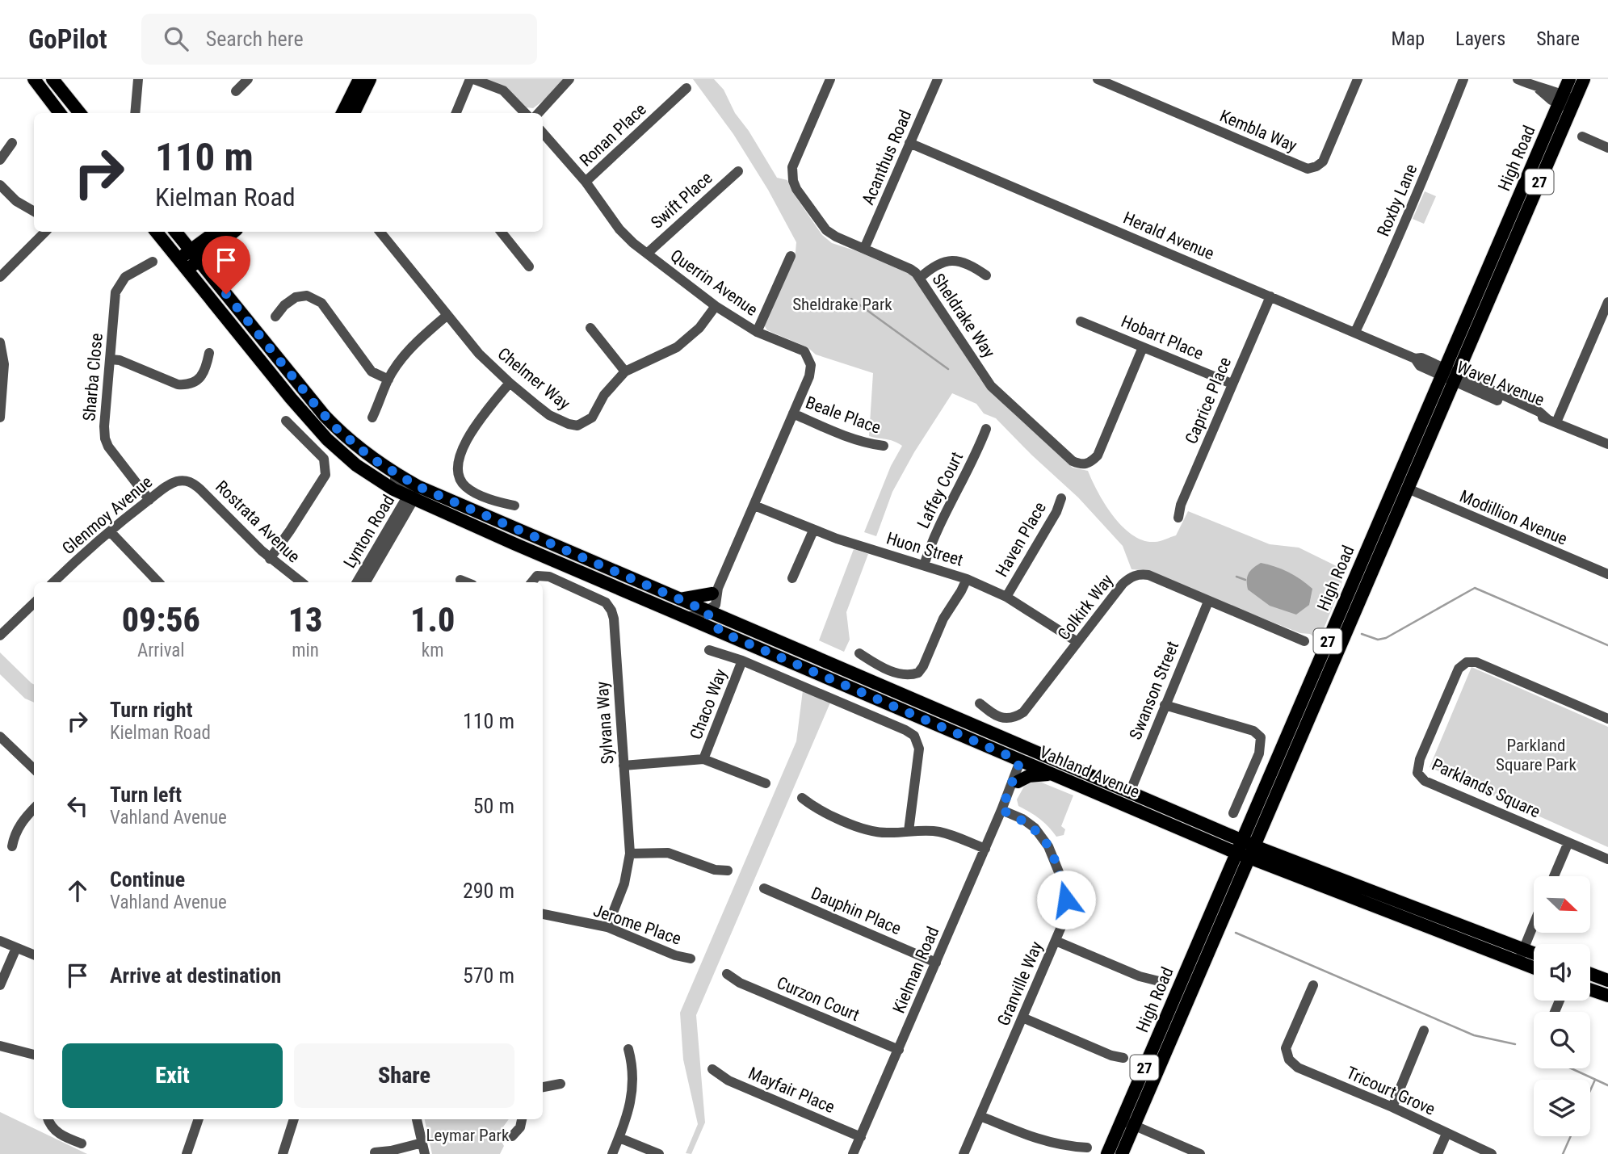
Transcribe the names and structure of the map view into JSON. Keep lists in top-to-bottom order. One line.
{"streets":{"main road":["High Road","27","Vahland Avenue"],"street":["Kembla Way","Ronan Place","Acanthus Road","Swift Place","Roxby Lane","Herald Avenue","Querrin Avenue","Sheldrake Way","Hobart Place","Sharba Close","Chelmer Way","Wavel Avenue","Caprice Place","Beale Place","Laffey Court","Glenmoy Avenue","Modillion Avenue","Rostrata Avenue","Lynton Road","Haven Place","Huon Street","Colkirk Way","Swanson Street","Chaco Way","Sylvana Way","Parklands Square","Dauphin Place","Jerome Place","Kielman Road","Granville Way","Curzon Court","Mayfair Place","Tricourt Grove"]},"crossings":[["Ronan Place","Querrin Avenue"],["Acanthus Road","Herald Avenue"],["Acanthus Road","Sheldrake Way"],["High Road","Herald Avenue"],["High Road","Wavel Avenue"],["High Road","Modillion Avenue"],["High Road","Vahland Avenue"],["Swift Place","Querrin Avenue"],["Roxby Lane","Herald Avenue"],["Herald Avenue","Wavel Avenue"],["Herald Avenue","Caprice Place"],["Querrin Avenue","Chelmer Way"],["Querrin Avenue","Beale Place"],["Querrin Avenue","Huon Street"],["Querrin Avenue","Vahland Avenue"],["Sheldrake Way","Hobart Place"],["Hobart Place","Caprice Place"],["Sharba Close","Glenmoy Avenue"],["Laffey Court","Huon Street"],["Glenmoy Avenue","Rostrata Avenue"],["Lynton Road","Vahland Avenue"],["Haven Place","Huon Street"],["Huon Street","Colkirk Way"],["Colkirk Way","Swanson Street"],["Swanson Street","Vahland Avenue"],["Sylvana Way","Jerome Place"],["Vahland Avenue","Kielman Road"],["Dauphin Place","Kielman Road"],["Kielman Road","Granville Way"],["Kielman Road","Curzon Court"],["Kielman Road","Mayfair Place"]],"parks":["Sheldrake Park","Parkland Square Park","Leymar Park"],"north":"bottom right","page":{"header":"GoPilot","search":"Search here","nav":["Map","Layers","Share"],"turn":["110 m","Kielman Road"],"eta":["09:56","Arrival","13","min","1.0","km"],"list":[{"name":"Turn right","note":"Kielman Road","value":"110 m"},{"name":"Turn left","note":"Vahland Avenue","value":"50 m"},{"name":"Continue","note":"Vahland Avenue","value":"290 m"},{"name":"Arrive at destination","value":"570 m"}],"buttons":["Exit","Share"]}}
